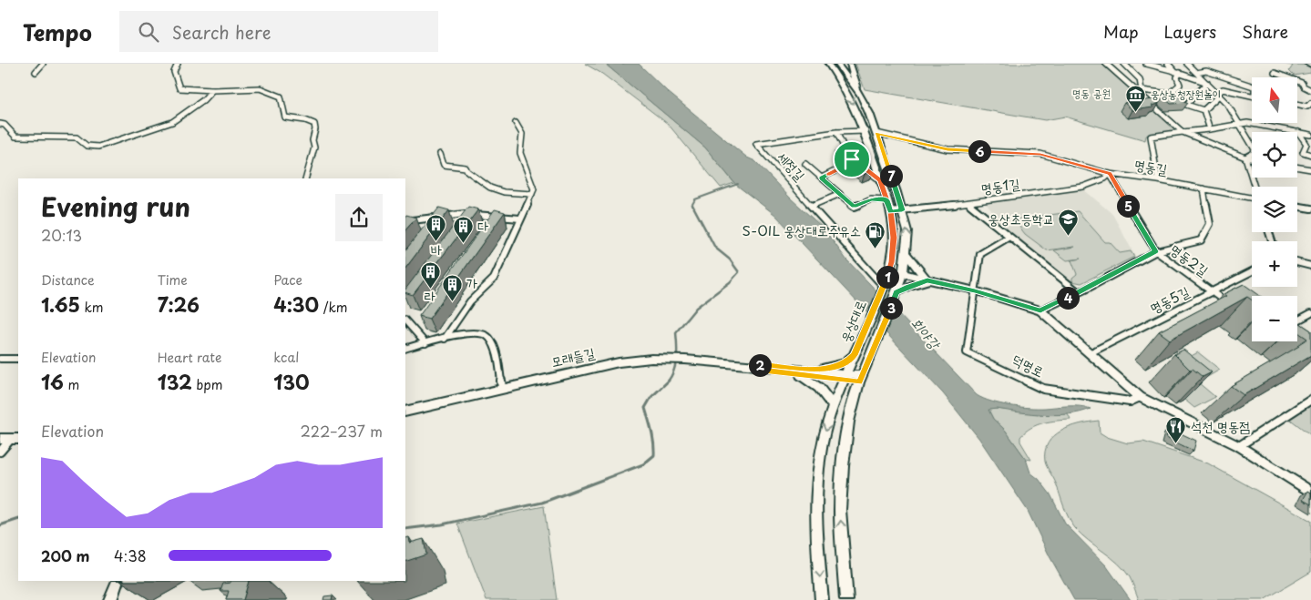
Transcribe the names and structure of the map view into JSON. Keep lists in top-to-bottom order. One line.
{"streets":{"main road":["웅상대로","모래들길"],"street":["세정길","명동길","명동1길","명동2길","명동5길","덕명로"]},"crossings":[["세정길","웅상대로"],["명동길","명동1길"],["명동길","명동2길"],["명동1길","명동2길"],["명동1길","웅상대로"],["명동2길","명동5길"],["웅상대로","모래들길"]],"water":["회야강"],"parks":["명동 공원"],"places":{"museum":["웅상농청장원놀이"],"school or university":["웅상초등학교"],"building":["바","다","라","가"],"fuel station":["S-OIL 웅상대로주유소"],"restaurant":["석천 명동점"]},"north":"top","page":{"header":"Tempo","search":"Search here","nav":["Map","Layers","Share"],"map_buttons":["+","−"],"pins":["6","7","5","1","4","3","2"],"heading":["Evening run","20:13"],"stats":[["Distance","1.65 km"],["Time","7:26"],["Pace","4:30 /km"],["Elevation","16 m"],["Heart rate","132 bpm"],["kcal","130"]],"chart":["Elevation","222–237 m"],"list":[{"name":"200 m","note":"4:38"}]}}
